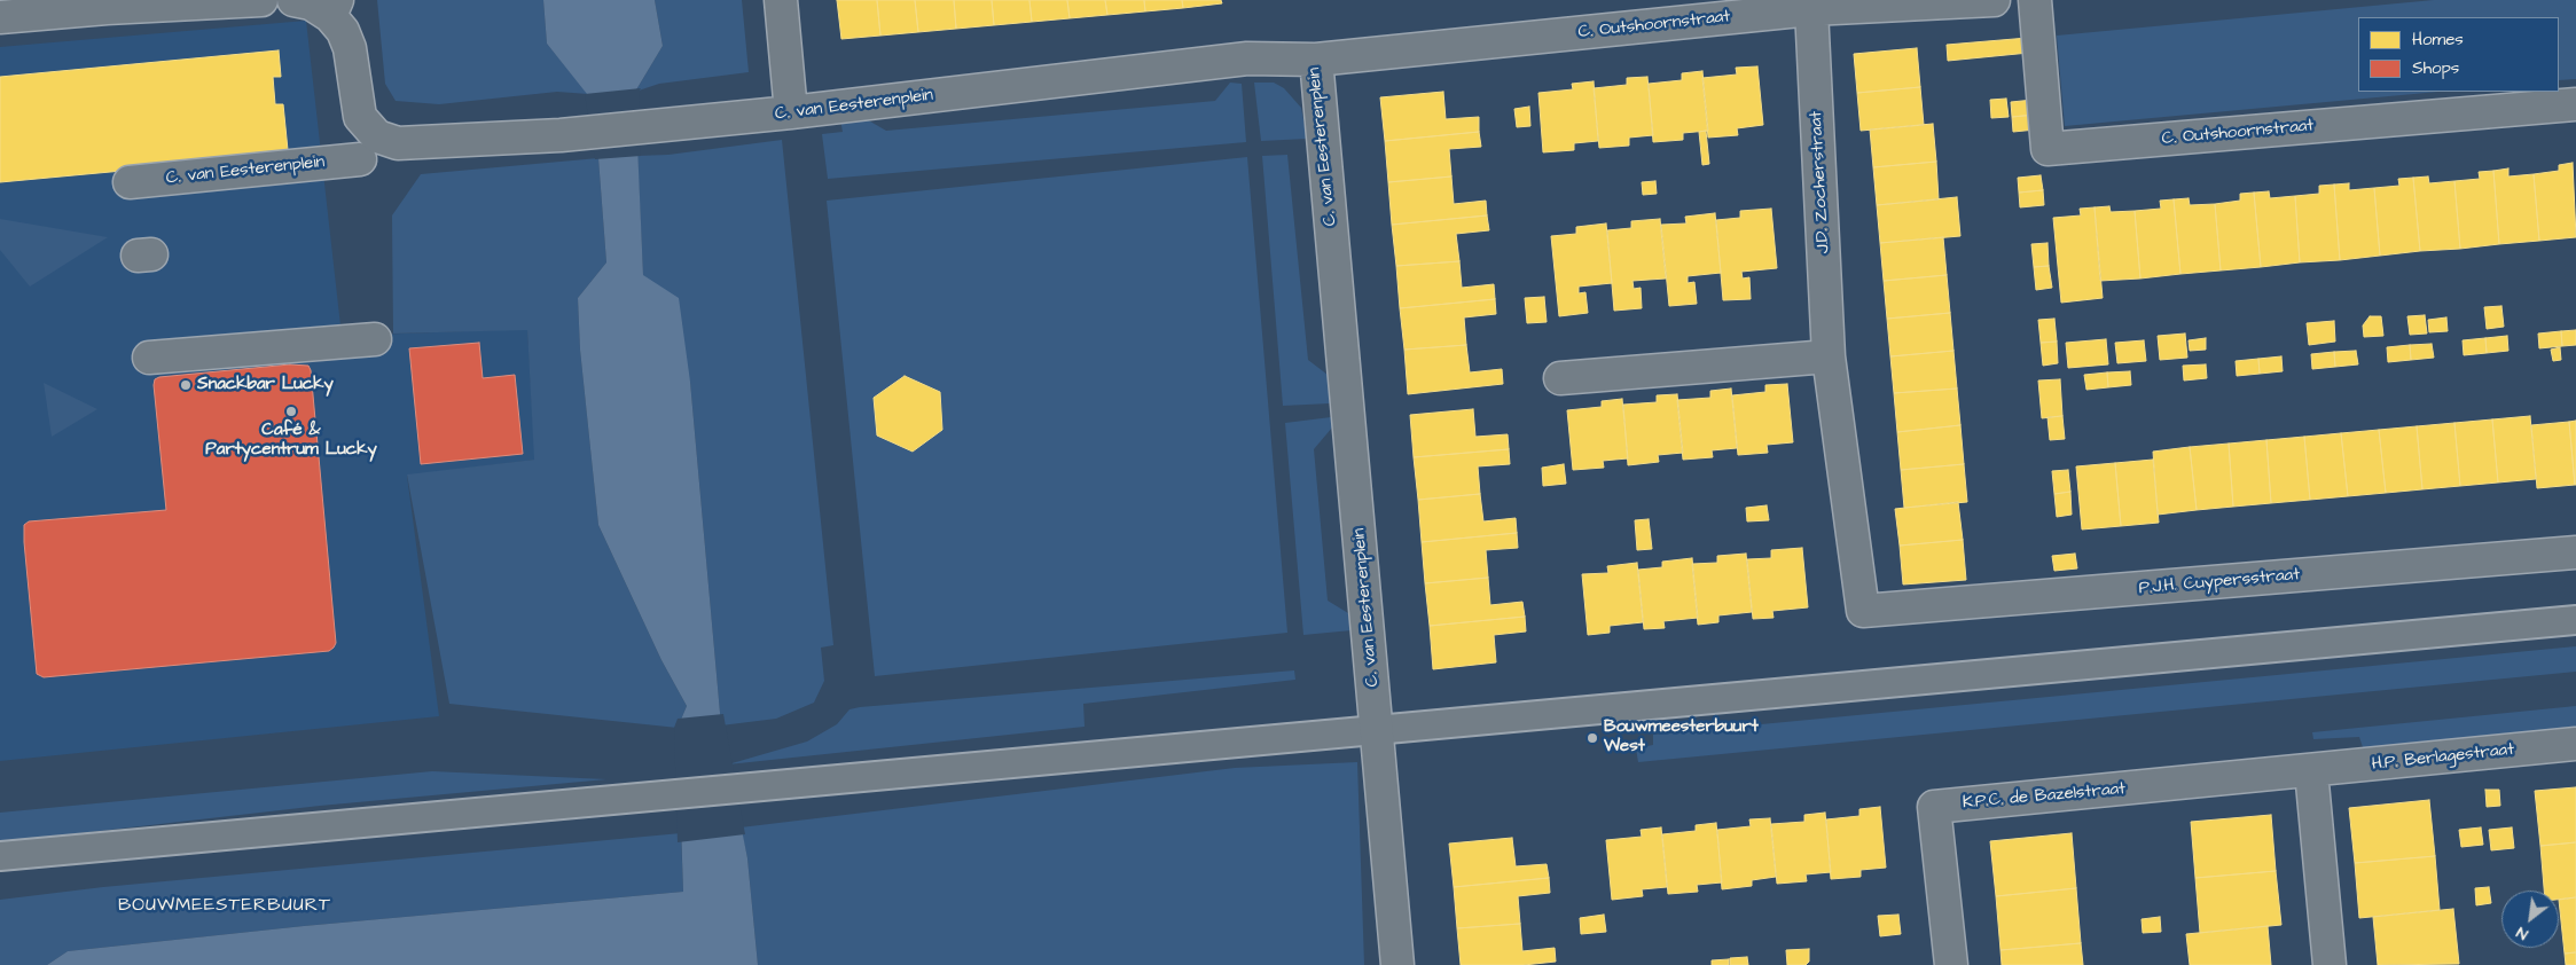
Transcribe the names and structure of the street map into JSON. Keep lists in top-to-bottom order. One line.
{"streets":{"street":["C. Outshoornstraat","C. van Eesterenplein","J.D. Zocherstraat","P.J.H. Cuypersstraat","H.P. Berlagestraat","K.P.C. de Bazelstraat"]},"crossings":[["C. Outshoornstraat","C. van Eesterenplein"],["C. Outshoornstraat","J.D. Zocherstraat"],["J.D. Zocherstraat","P.J.H. Cuypersstraat"],["H.P. Berlagestraat","K.P.C. de Bazelstraat"]],"districts":["BOUWMEESTERBUURT"],"places":["Snackbar Lucky","Café & Partycentrum Lucky","Bouwmeesterbuurt West"],"legend":["Homes","Shops"],"north":"bottom left"}
